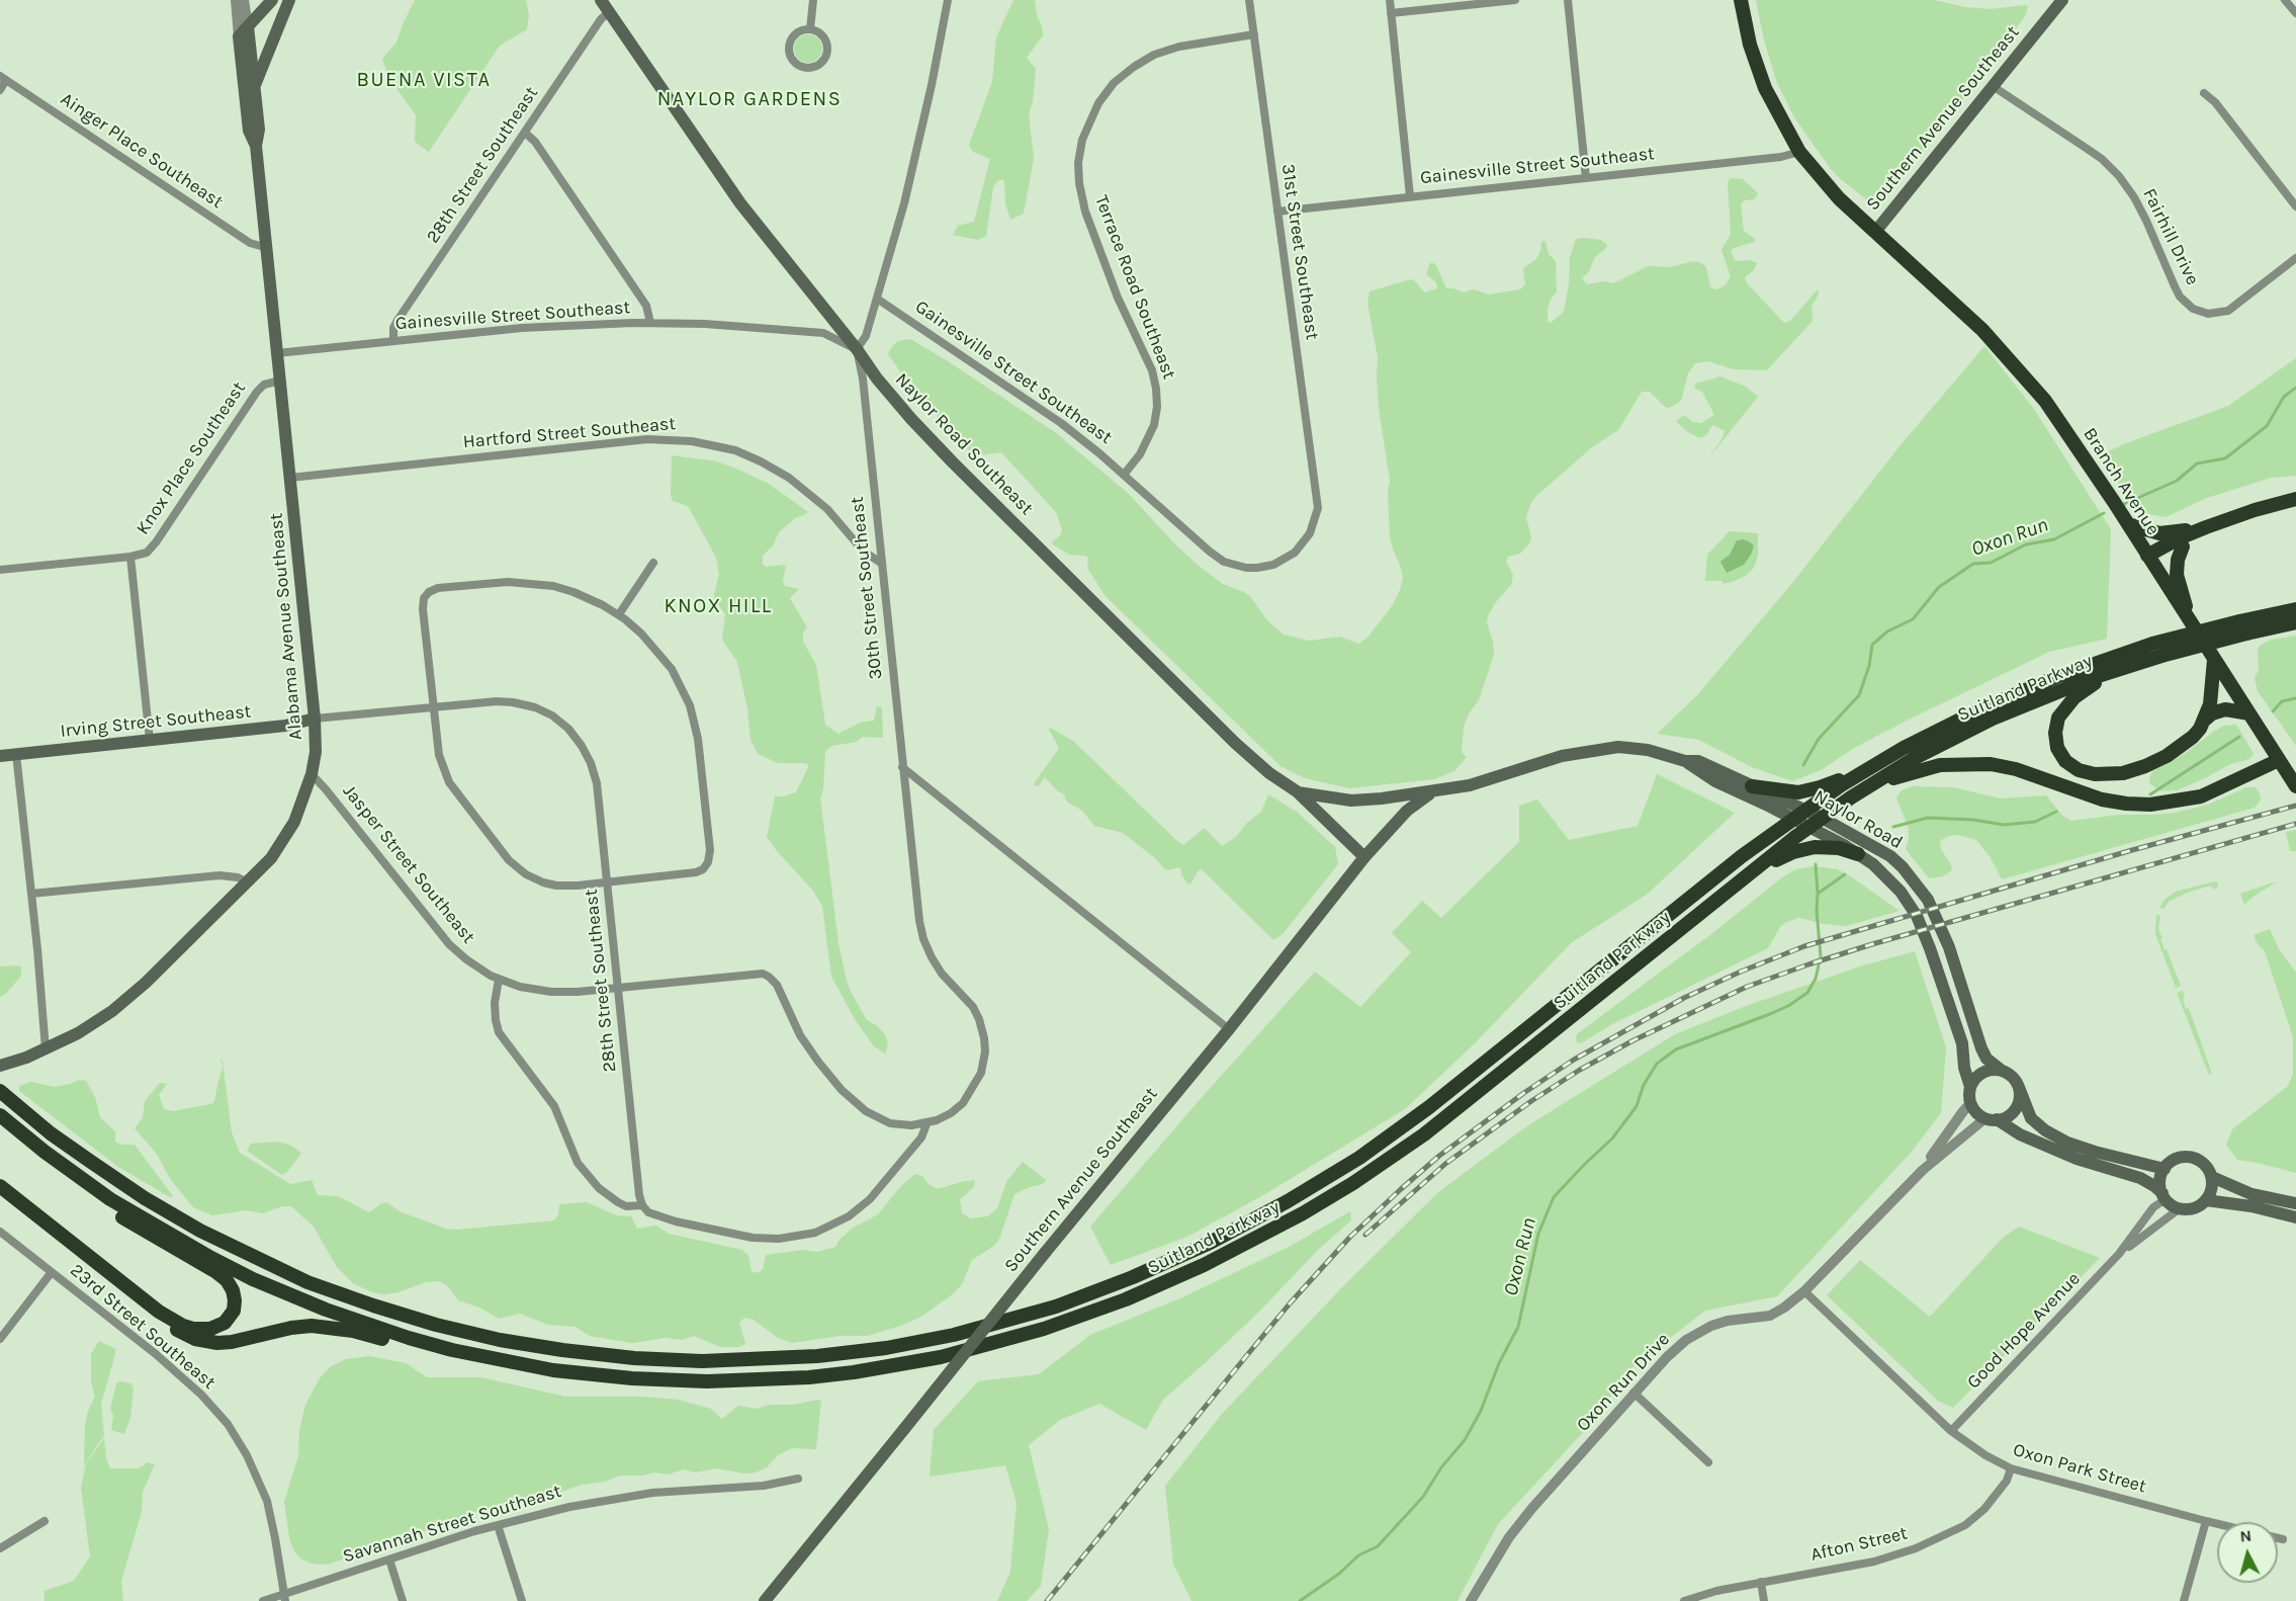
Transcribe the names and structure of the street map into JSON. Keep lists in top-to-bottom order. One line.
{"streets":{"highway":["Branch Avenue","Suitland Parkway"],"main road":["Southern Avenue Southeast","Naylor Road Southeast","Alabama Avenue Southeast","Irving Street Southeast","Naylor Road"],"street":["Ainger Place Southeast","28th Street Southeast","Gainesville Street Southeast","Fairhill Drive","31st Street Southeast","Terrace Road Southeast","Hartford Street Southeast","Knox Place Southeast","30th Street Southeast","Jasper Street Southeast","23rd Street Southeast","Good Hope Avenue","Oxon Run Drive","Oxon Park Street","Savannah Street Southeast","Afton Street"]},"crossings":[["Southern Avenue Southeast","Fairhill Drive"],["Southern Avenue Southeast","Naylor Road Southeast"],["Southern Avenue Southeast","Branch Avenue"],["Southern Avenue Southeast","Naylor Road"],["Ainger Place Southeast","Alabama Avenue Southeast"],["28th Street Southeast","Gainesville Street Southeast"],["28th Street Southeast","Naylor Road Southeast"],["28th Street Southeast","Alabama Avenue Southeast"],["28th Street Southeast","Irving Street Southeast"],["28th Street Southeast","Jasper Street Southeast"],["Gainesville Street Southeast","31st Street Southeast"],["Gainesville Street Southeast","Terrace Road Southeast"],["Gainesville Street Southeast","Naylor Road Southeast"],["Gainesville Street Southeast","Branch Avenue"],["Gainesville Street Southeast","30th Street Southeast"],["Gainesville Street Southeast","Alabama Avenue Southeast"],["31st Street Southeast","Terrace Road Southeast"],["Hartford Street Southeast","30th Street Southeast"],["Hartford Street Southeast","Alabama Avenue Southeast"],["Naylor Road Southeast","30th Street Southeast"],["Naylor Road Southeast","Naylor Road"],["Knox Place Southeast","Alabama Avenue Southeast"],["30th Street Southeast","Jasper Street Southeast"],["Alabama Avenue Southeast","Irving Street Southeast"],["Alabama Avenue Southeast","Jasper Street Southeast"],["Suitland Parkway","Naylor Road"],["Naylor Road","Oxon Run Drive"],["23rd Street Southeast","Savannah Street Southeast"],["Good Hope Avenue","Oxon Park Street"],["Oxon Run Drive","Oxon Park Street"],["Oxon Park Street","Afton Street"]],"districts":["BUENA VISTA","NAYLOR GARDENS","KNOX HILL"],"water":["Oxon Run"],"north":"top"}
